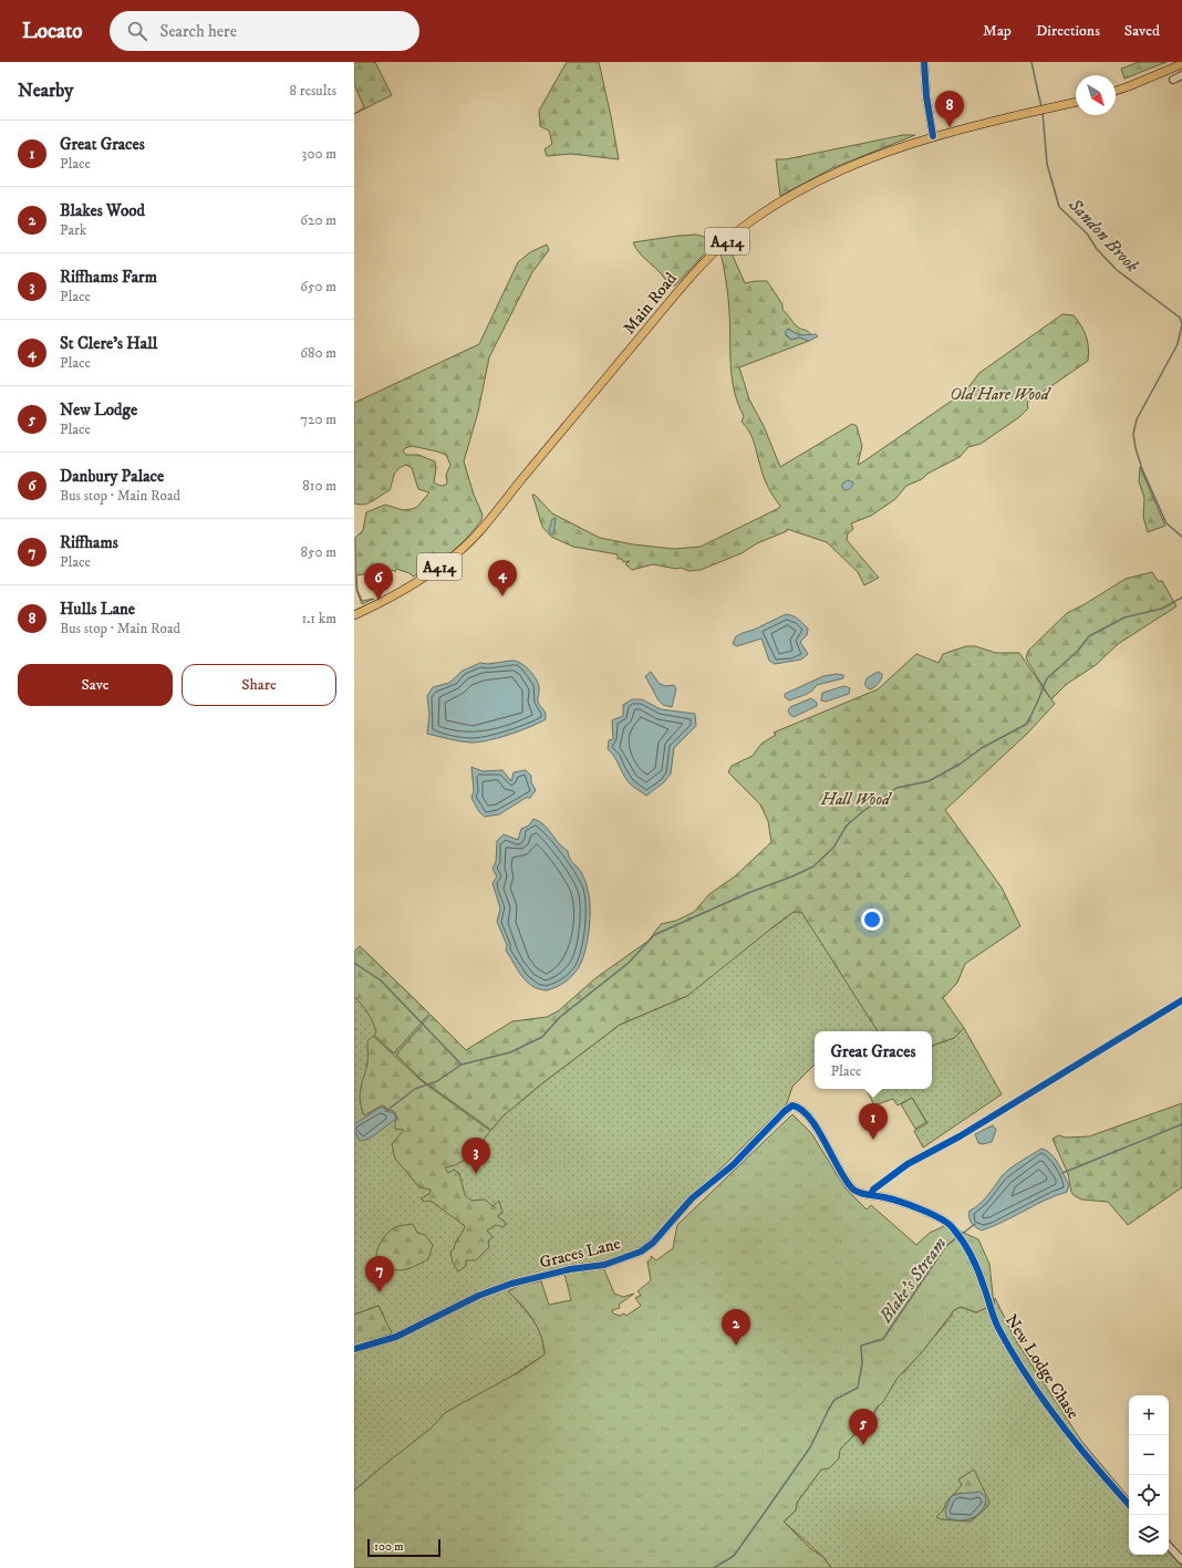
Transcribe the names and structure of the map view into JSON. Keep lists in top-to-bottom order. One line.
{"streets":{"main road":["A414","Main Road"],"street":["Graces Lane","New Lodge Chase"]},"crossings":[["Graces Lane","New Lodge Chase"]],"water":["Sandon Brook","Blake's Stream"],"parks":["Old Hare Wood","Hall Wood"],"scale_bar":"100 m","north":"bottom right","page":{"header":"Locato","search":"Search here","nav":["Map","Directions","Saved"],"heading":["Nearby","8 results"],"pins":["8","4","6","1","3","7","2","5"],"list":[{"mark":"1","name":"Great Graces","note":"Place","value":"300 m"},{"mark":"2","name":"Blakes Wood","note":"Park","value":"620 m"},{"mark":"3","name":"Riffhams Farm","note":"Place","value":"650 m"},{"mark":"4","name":"St Clere's Hall","note":"Place","value":"680 m"},{"mark":"5","name":"New Lodge","note":"Place","value":"720 m"},{"mark":"6","name":"Danbury Palace","note":"Bus stop · Main Road","value":"810 m"},{"mark":"7","name":"Riffhams","note":"Place","value":"850 m"},{"mark":"8","name":"Hulls Lane","note":"Bus stop · Main Road","value":"1.1 km"}],"buttons":["Save","Share"],"popup":["Great Graces","Place"],"map_buttons":["+","−"],"scale":"100 m"}}
